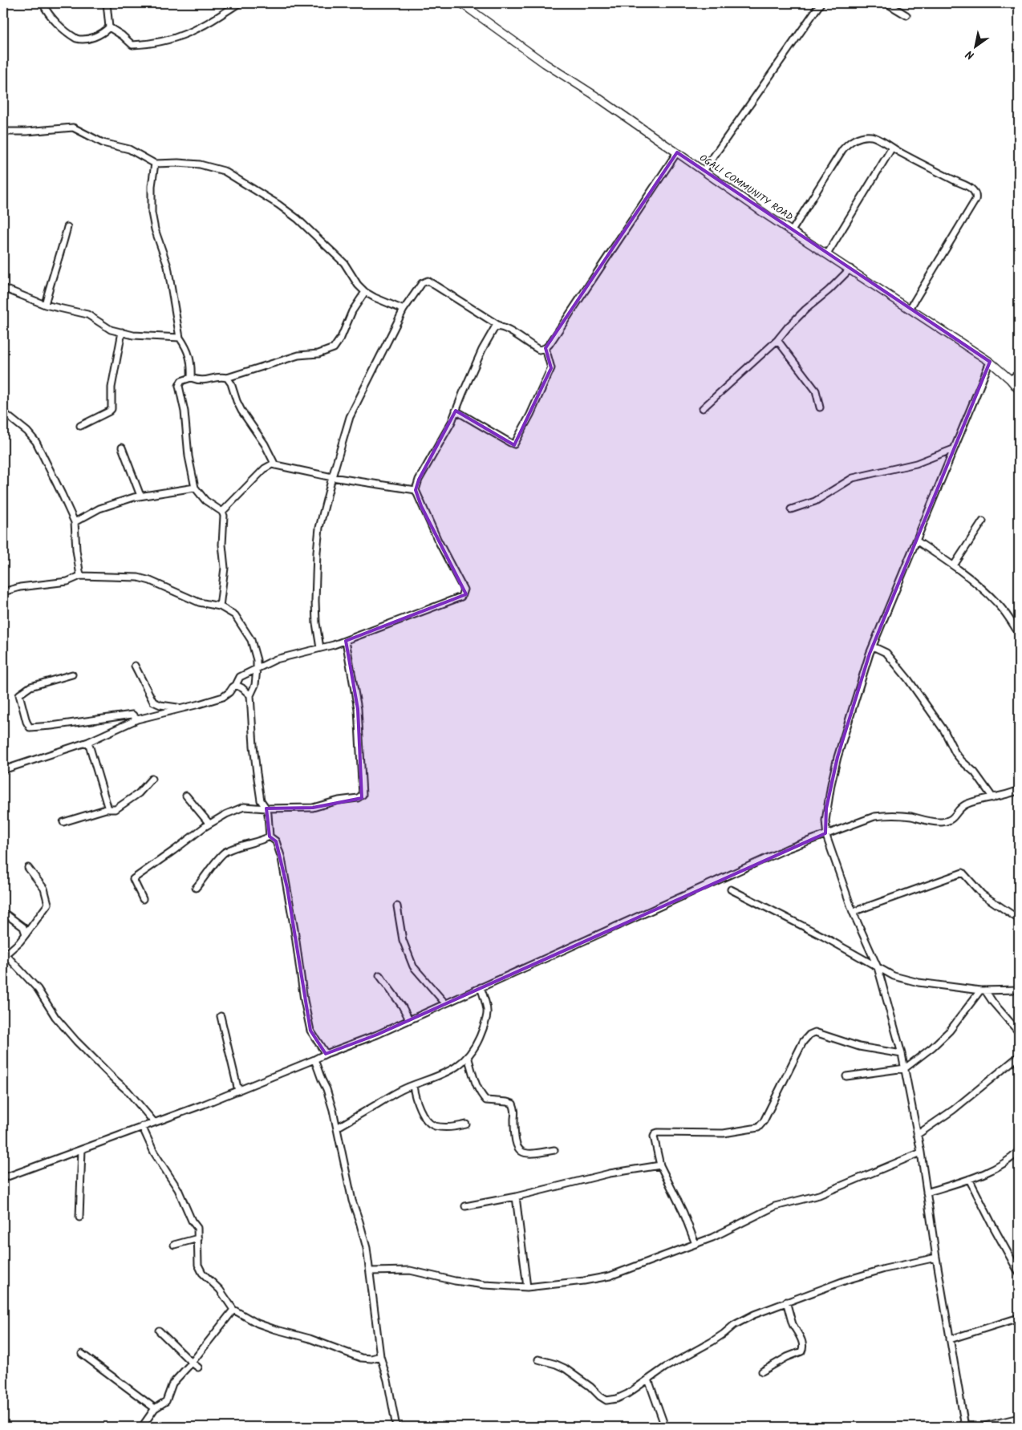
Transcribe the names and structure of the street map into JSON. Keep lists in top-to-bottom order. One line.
{"streets":{"street":["OGALI COMMUNITY ROAD"]},"north":"bottom left"}
